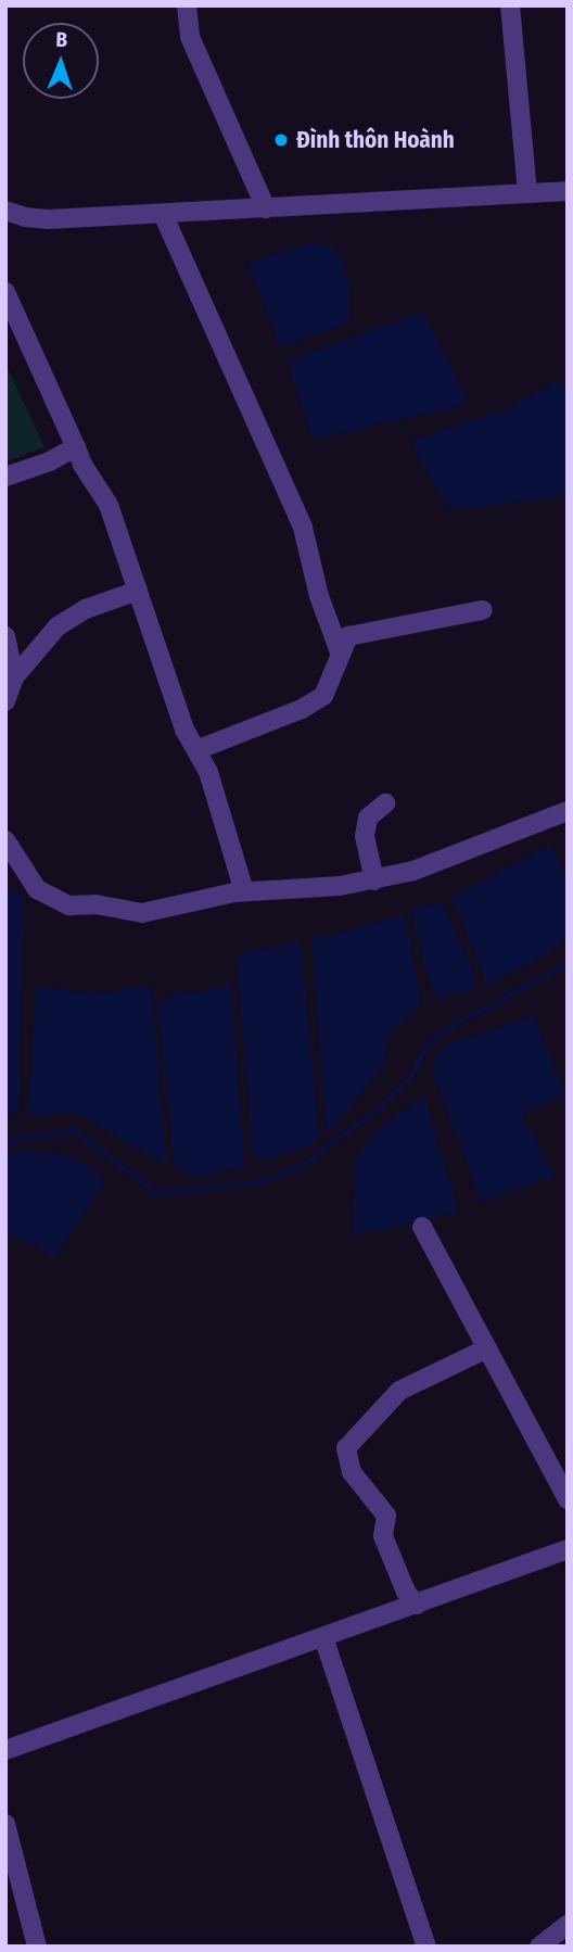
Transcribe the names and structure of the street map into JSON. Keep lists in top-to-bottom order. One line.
{"places":["Đình thôn Hoành"],"north":"top"}
